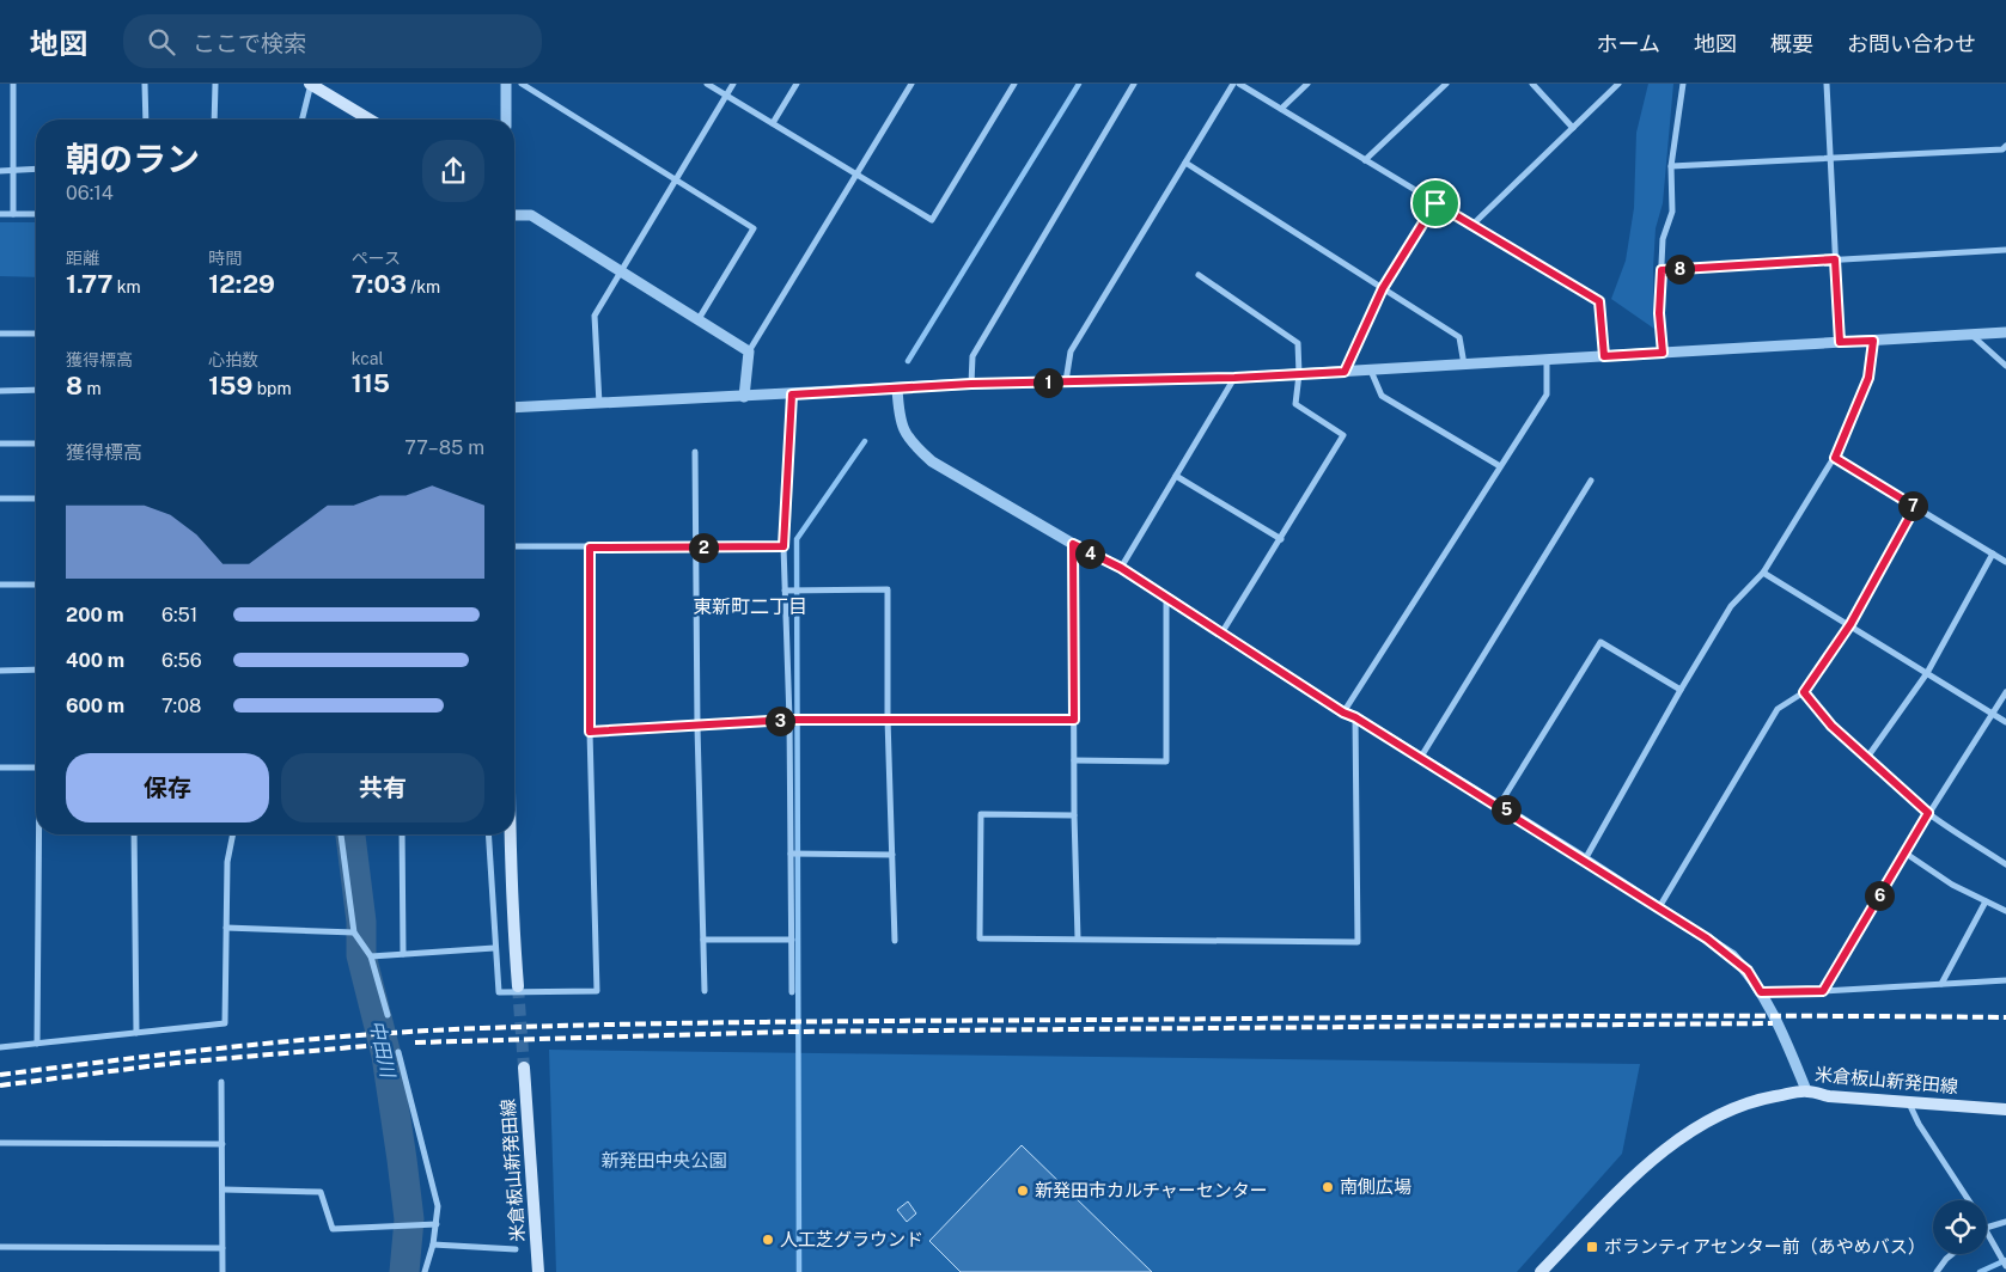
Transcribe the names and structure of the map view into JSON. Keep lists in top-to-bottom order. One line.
{"streets":{"main road":["米倉板山新発田線"]},"districts":["東新町二丁目"],"water":["中田川"],"parks":["新発田中央公園"],"places":{"other":["南側広場","新発田市カルチャーセンター","人工芝グラウンド"],"transit":["ボランティアセンター前（あやめバス）"]},"page":{"header":"地図","search":"ここで検索","nav":["ホーム","地図","概要","お問い合わせ"],"heading":["朝のラン","06:14"],"stats":[["距離","1.77 km"],["時間","12:29"],["ペース","7:03 /km"],["獲得標高","8 m"],["心拍数","159 bpm"],["kcal","115"]],"pins":["8","1","7","2","4","3","5","6"],"chart":["獲得標高","77–85 m"],"list":[{"name":"200 m","note":"6:51"},{"name":"400 m","note":"6:56"},{"name":"600 m","note":"7:08"}],"buttons":["保存","共有"]}}
